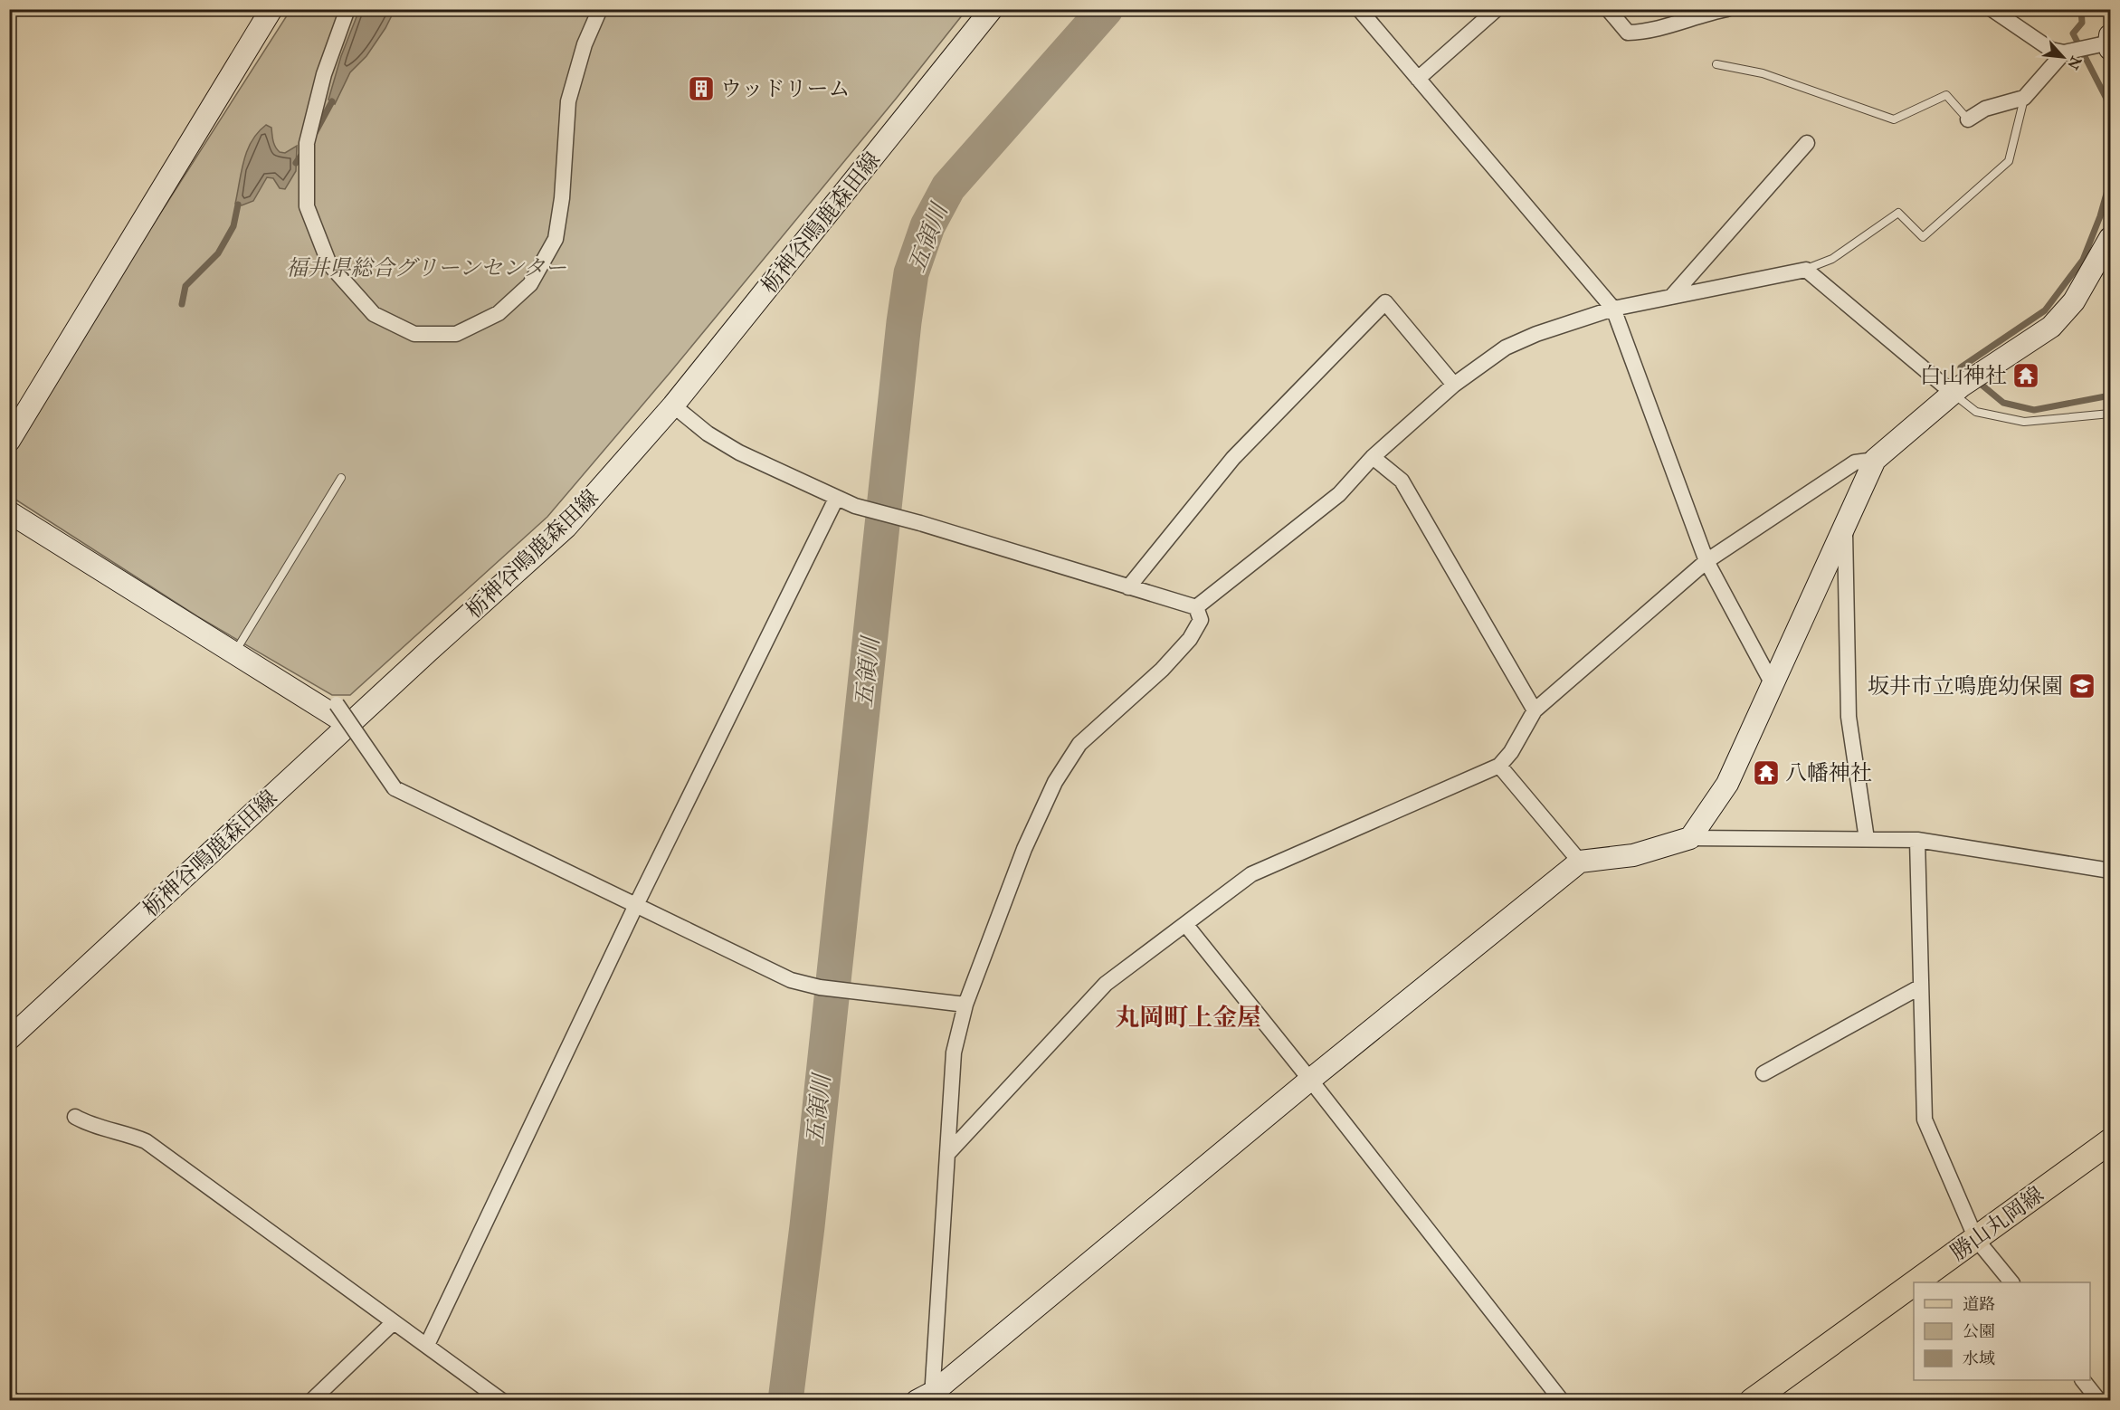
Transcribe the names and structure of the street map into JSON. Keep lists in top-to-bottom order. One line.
{"streets":{"main road":["勝山丸岡線"],"street":["栃神谷鳴鹿森田線"]},"districts":["丸岡町上金屋"],"water":["五領川"],"parks":["福井県総合グリーンセンター"],"places":{"building":["ウッドリーム"],"temple":["白山神社","八幡神社"],"school or university":["坂井市立鳴鹿幼保園"]},"legend":["道路","公園","水域"],"north":"bottom right"}
